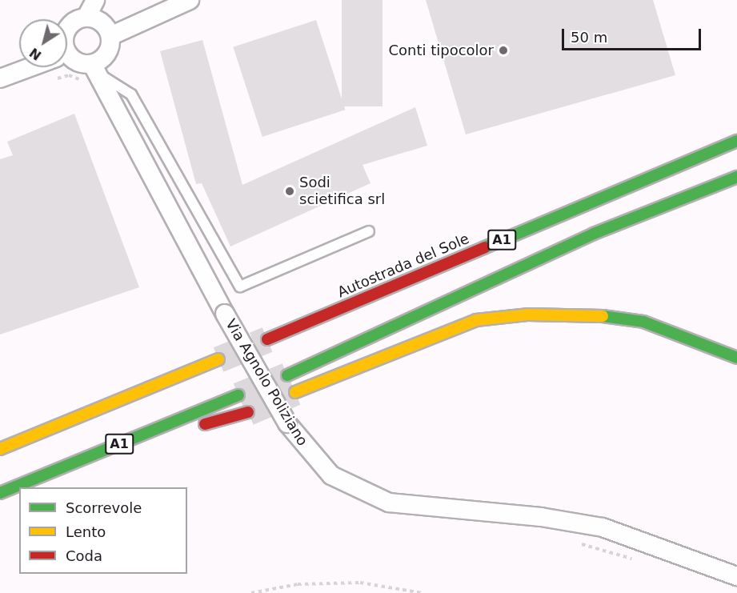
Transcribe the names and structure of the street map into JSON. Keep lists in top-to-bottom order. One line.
{"streets":{"highway":["A1","Autostrada del Sole"],"street":["Via Agnolo Poliziano"]},"places":["Conti tipocolor","Sodi scietifica srl"],"legend":["Scorrevole","Lento","Coda"],"scale_bar":"50 m","north":"bottom left"}
